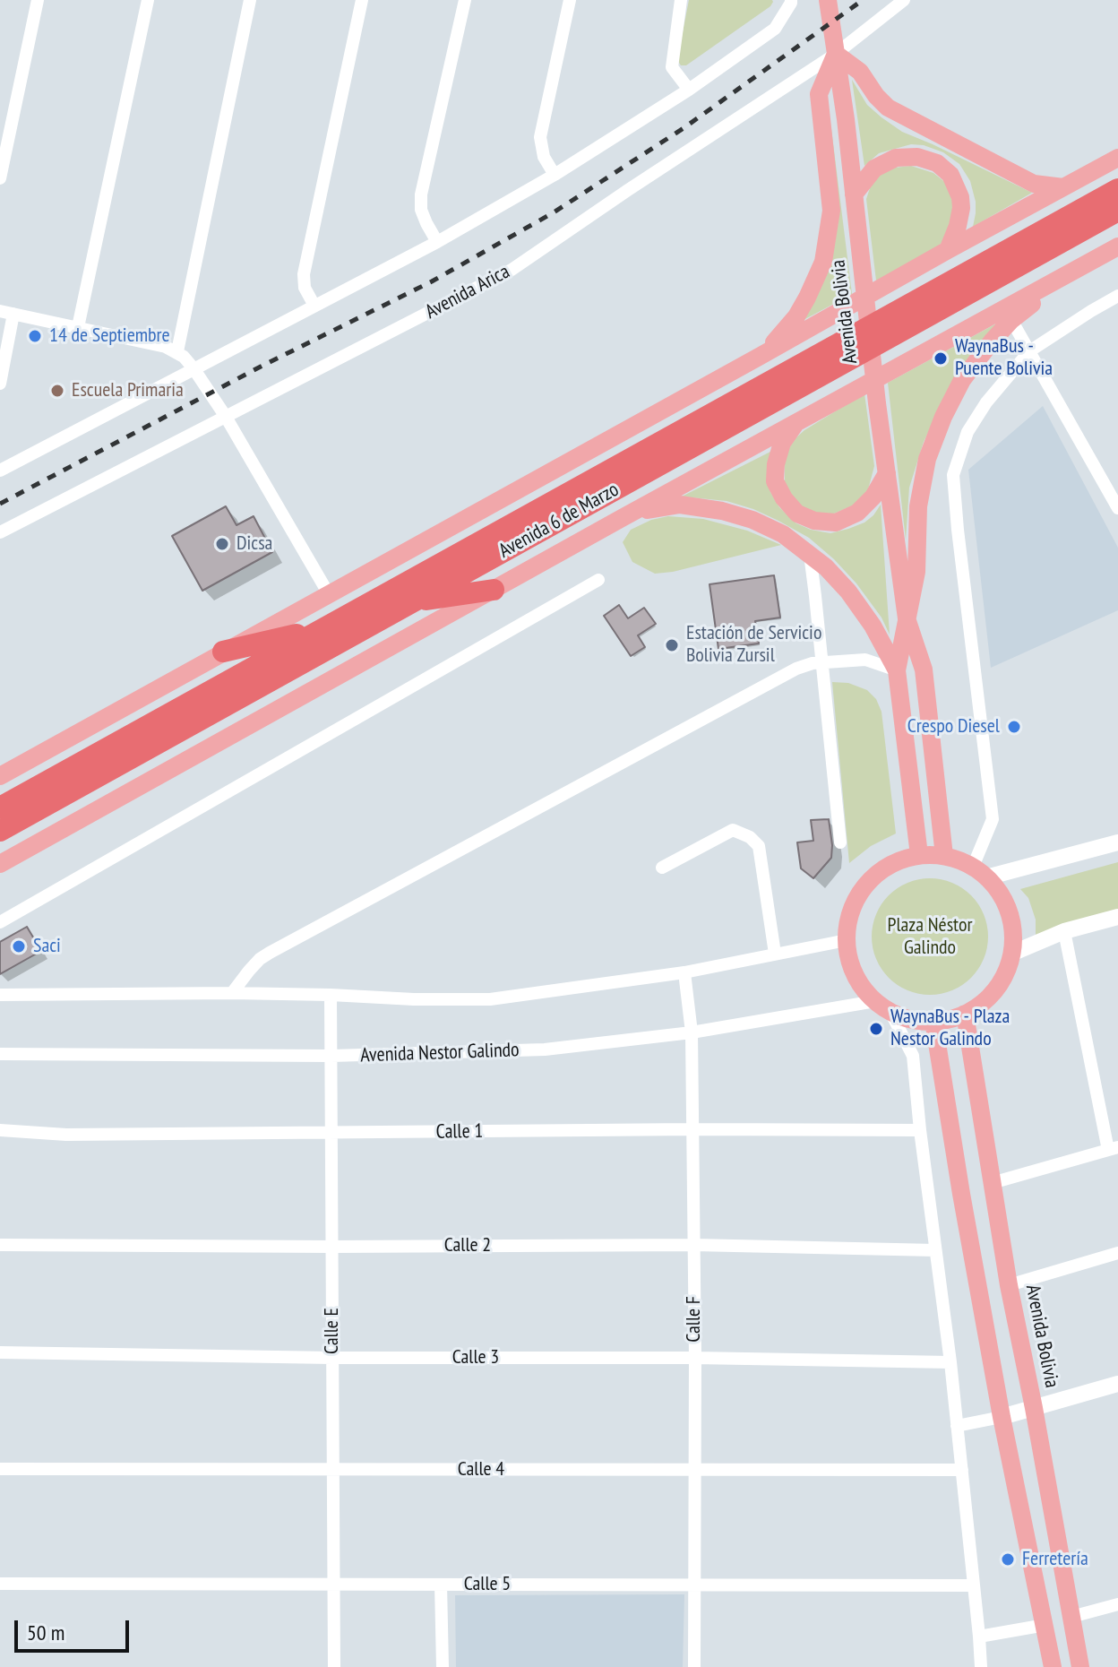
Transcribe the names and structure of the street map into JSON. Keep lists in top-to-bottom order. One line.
{"streets":{"highway":["Avenida 6 de Marzo"],"main road":["Avenida Bolivia"],"street":["Avenida Arica","Avenida Nestor Galindo","Calle 1","Calle 2","Calle F","Calle E","Calle 3","Calle 4","Calle 5"]},"crossings":[["Avenida Arica","Avenida Bolivia"],["Avenida Bolivia","Avenida Nestor Galindo"],["Avenida Nestor Galindo","Calle F"],["Avenida Nestor Galindo","Calle E"],["Calle 1","Calle F"],["Calle 1","Calle E"],["Calle 2","Calle F"],["Calle 2","Calle E"],["Calle F","Calle 3"],["Calle F","Calle 4"],["Calle F","Calle 5"],["Calle E","Calle 3"],["Calle E","Calle 4"],["Calle E","Calle 5"]],"parks":["Plaza Néstor Galindo"],"places":["14 de Septiembre","WaynaBus - Puente Bolivia","Escuela Primaria","Dicsa","Estación de Servicio Bolivia Zursil","Crespo Diesel","Saci","WaynaBus - Plaza Nestor Galindo","Ferretería"],"scale_bar":"50 m"}
